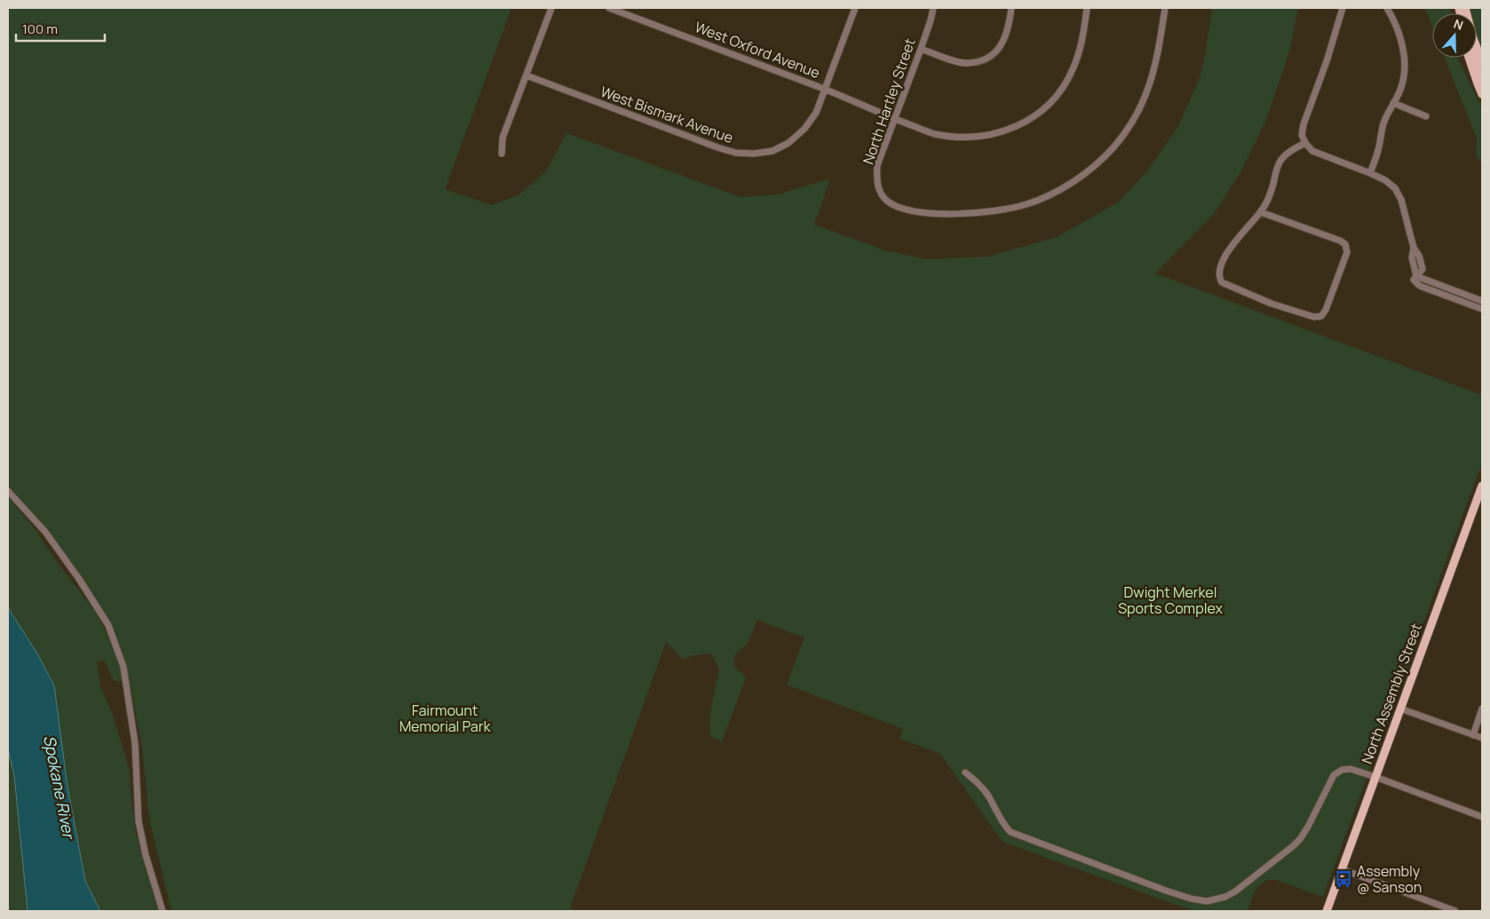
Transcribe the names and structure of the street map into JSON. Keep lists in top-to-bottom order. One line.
{"streets":{"main road":["North Assembly Street"],"street":["West Oxford Avenue","North Hartley Street","West Bismark Avenue"]},"crossings":[["West Oxford Avenue","North Hartley Street"],["West Oxford Avenue","West Bismark Avenue"]],"water":["Spokane River"],"parks":["Dwight Merkel Sports Complex","Fairmount Memorial Park"],"places":{"bus stop":["Assembly @ Sanson"]},"scale_bar":"100 m","north":"top"}
